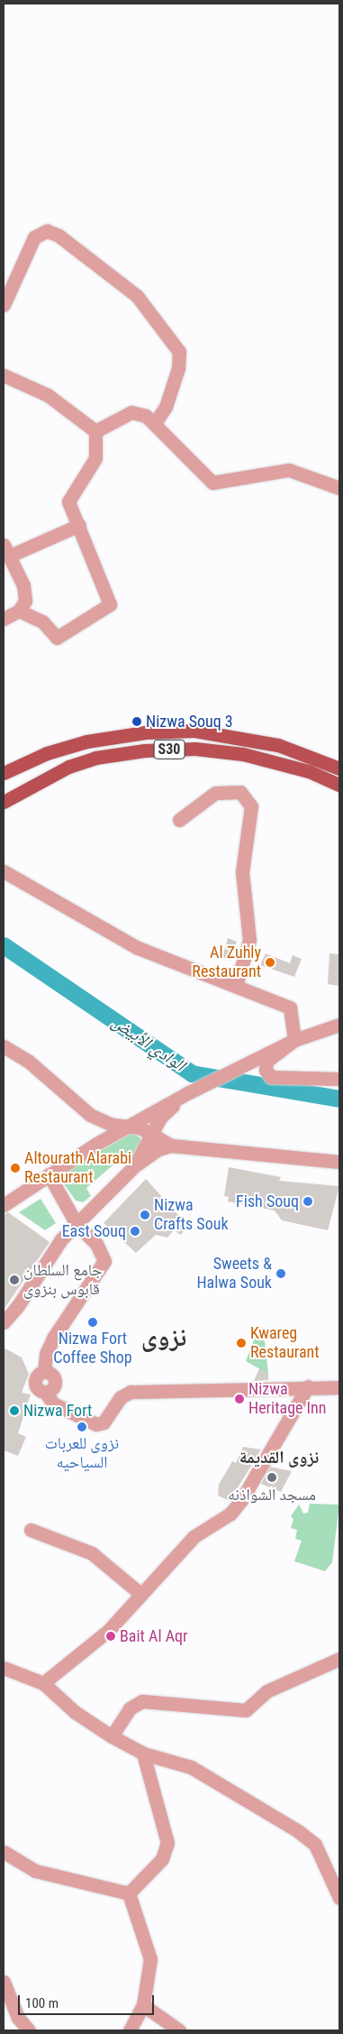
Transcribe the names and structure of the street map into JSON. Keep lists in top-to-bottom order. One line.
{"streets":{"main road":["S30"]},"districts":["نزوى","نزوى القديمة"],"water":["الوادي الأبيض"],"places":["Nizwa Souq 3","Al Zuhly Restaurant","Altourath Alarabi Restaurant","Fish Souq","Nizwa Crafts Souk","East Souq","Sweets & Halwa Souk","جامع السلطان قابوس بنزوى","Nizwa Fort Coffee Shop","Kwareg Restaurant","Nizwa Heritage Inn","Nizwa Fort","نزوى للعربات السياحيه","مسجد الشواذنه","Bait Al Aqr"],"scale_bar":"100 m"}
